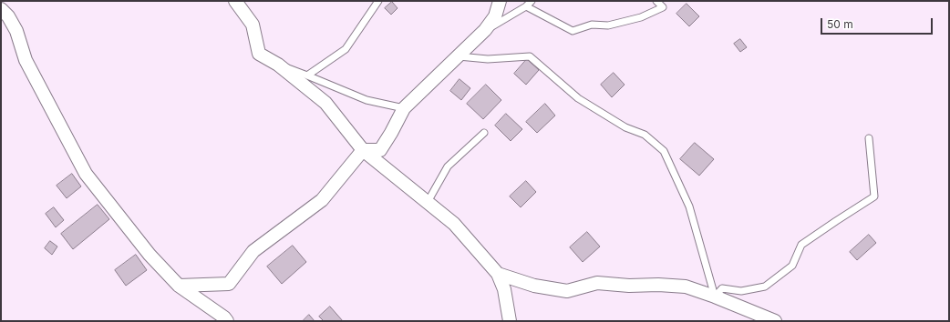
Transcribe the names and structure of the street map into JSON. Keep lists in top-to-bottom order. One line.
{"scale_bar":"50 m"}
